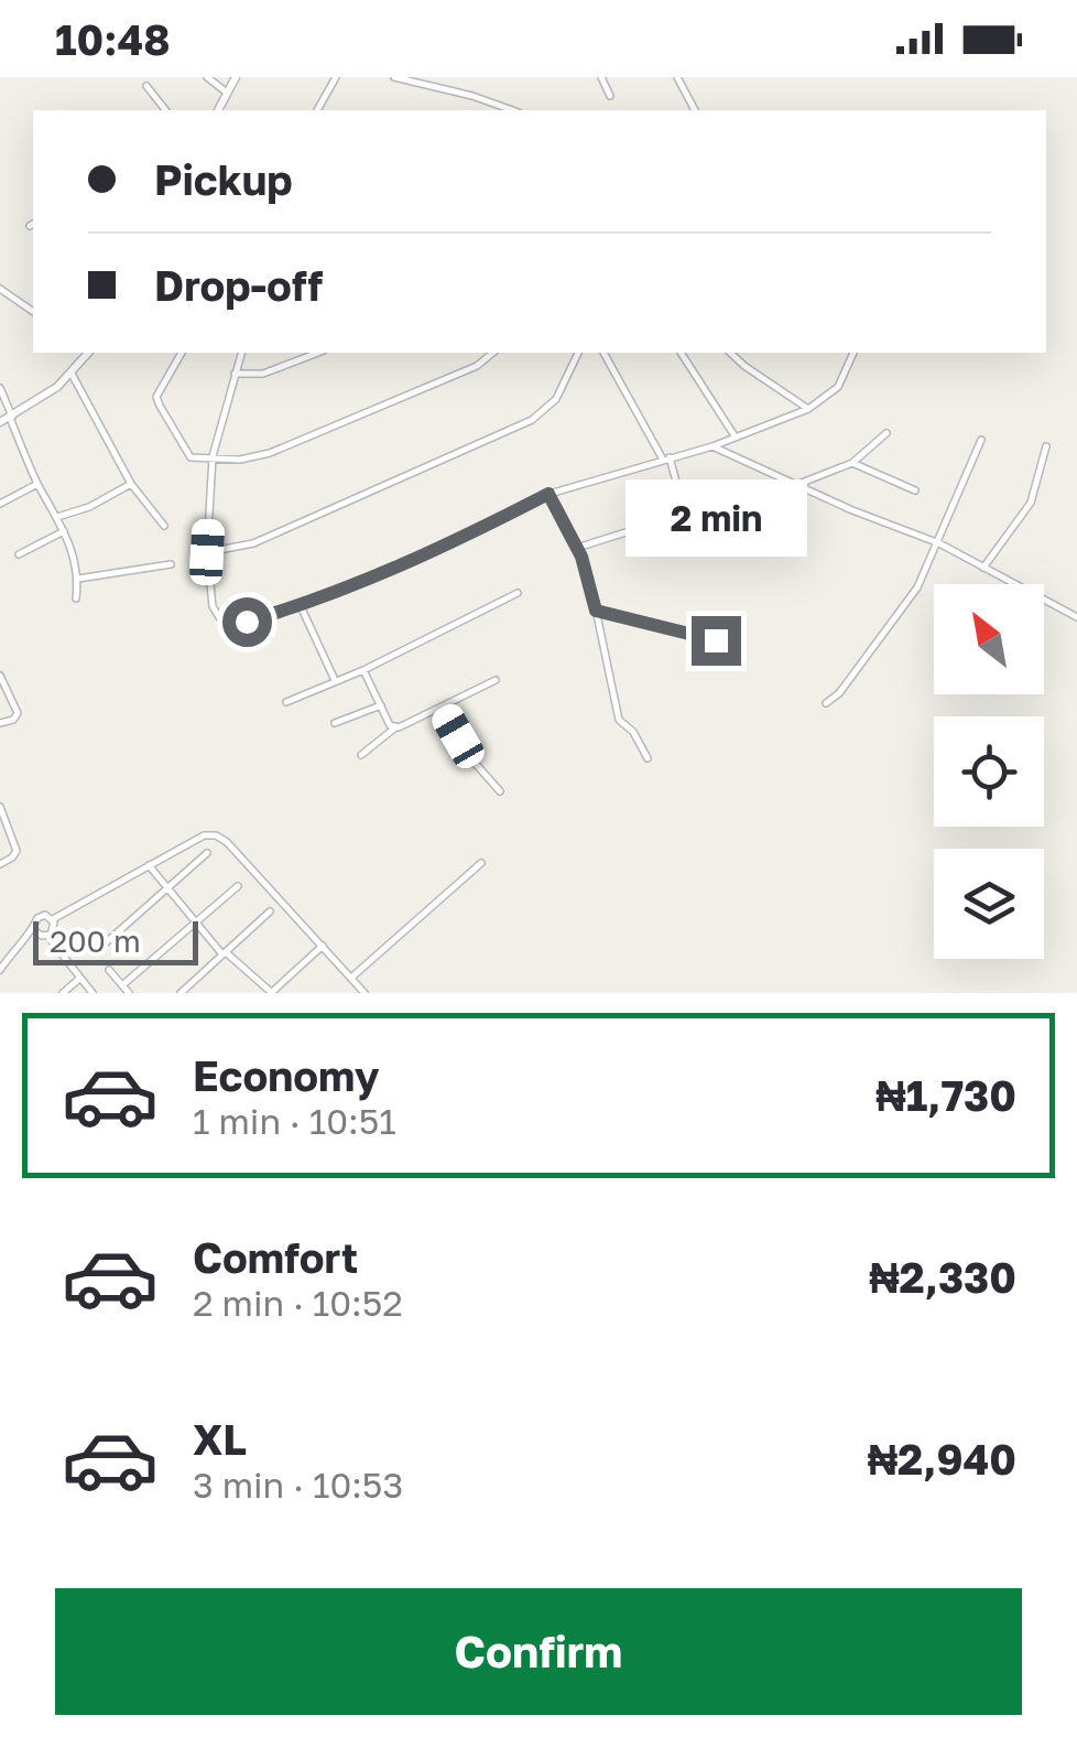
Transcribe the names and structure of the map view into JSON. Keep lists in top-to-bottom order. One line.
{"scale_bar":"200 m","north":"top left","page":{"status":"10:48","banner":["Pickup","Drop-off"],"bubble":"2 min","scale":"200 m","list":[{"name":"Economy","note":"1 min · 10:51","value":"₦1,730"},{"name":"Comfort","note":"2 min · 10:52","value":"₦2,330"},{"name":"XL","note":"3 min · 10:53","value":"₦2,940"}],"buttons":"Confirm"}}
